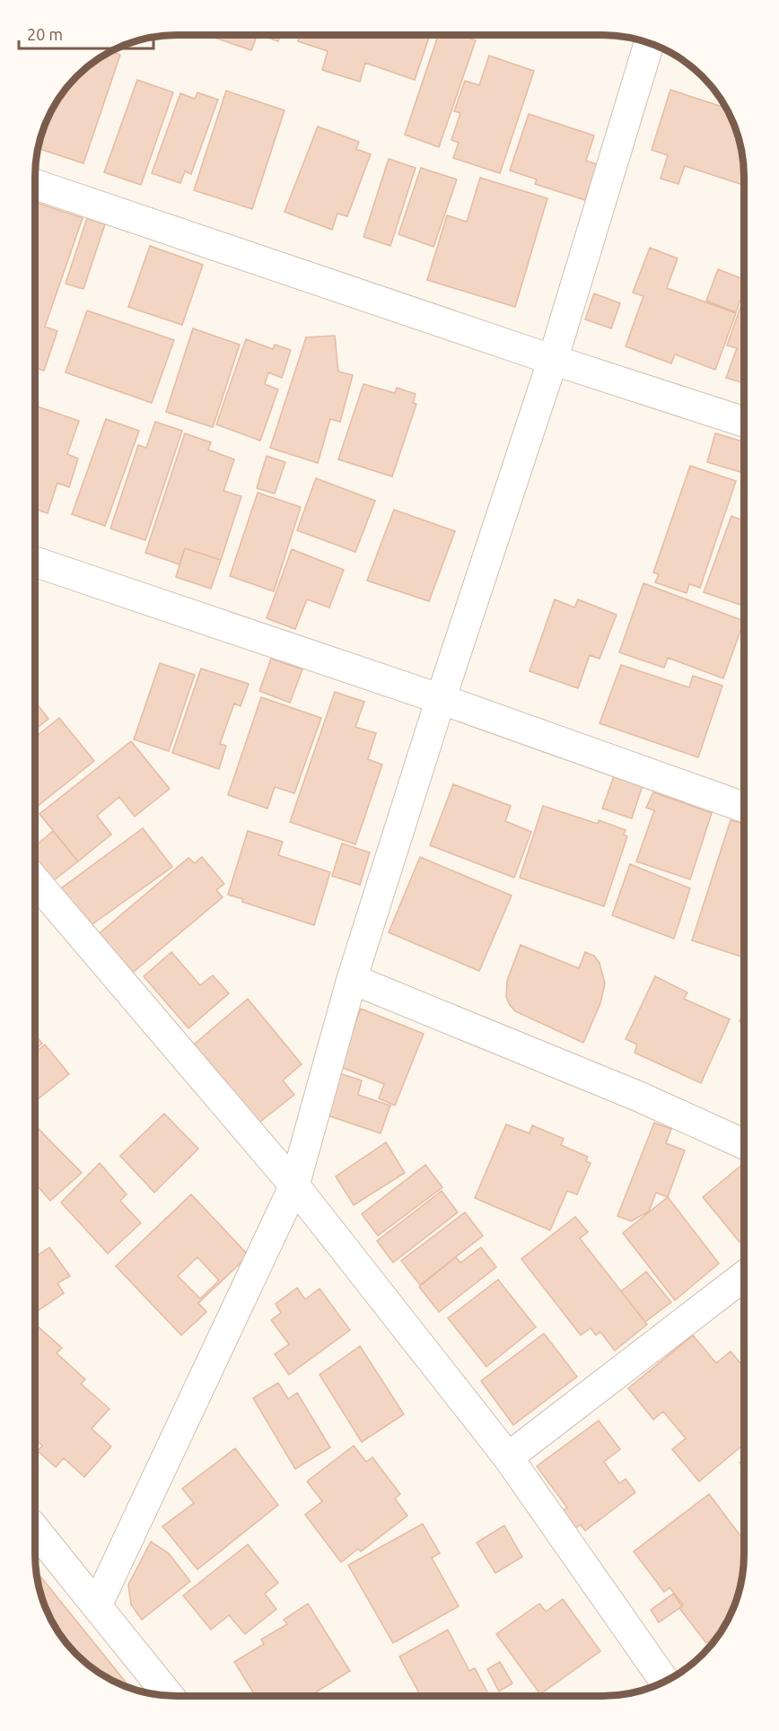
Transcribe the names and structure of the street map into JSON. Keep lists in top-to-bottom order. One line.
{"scale_bar":"20 m"}
